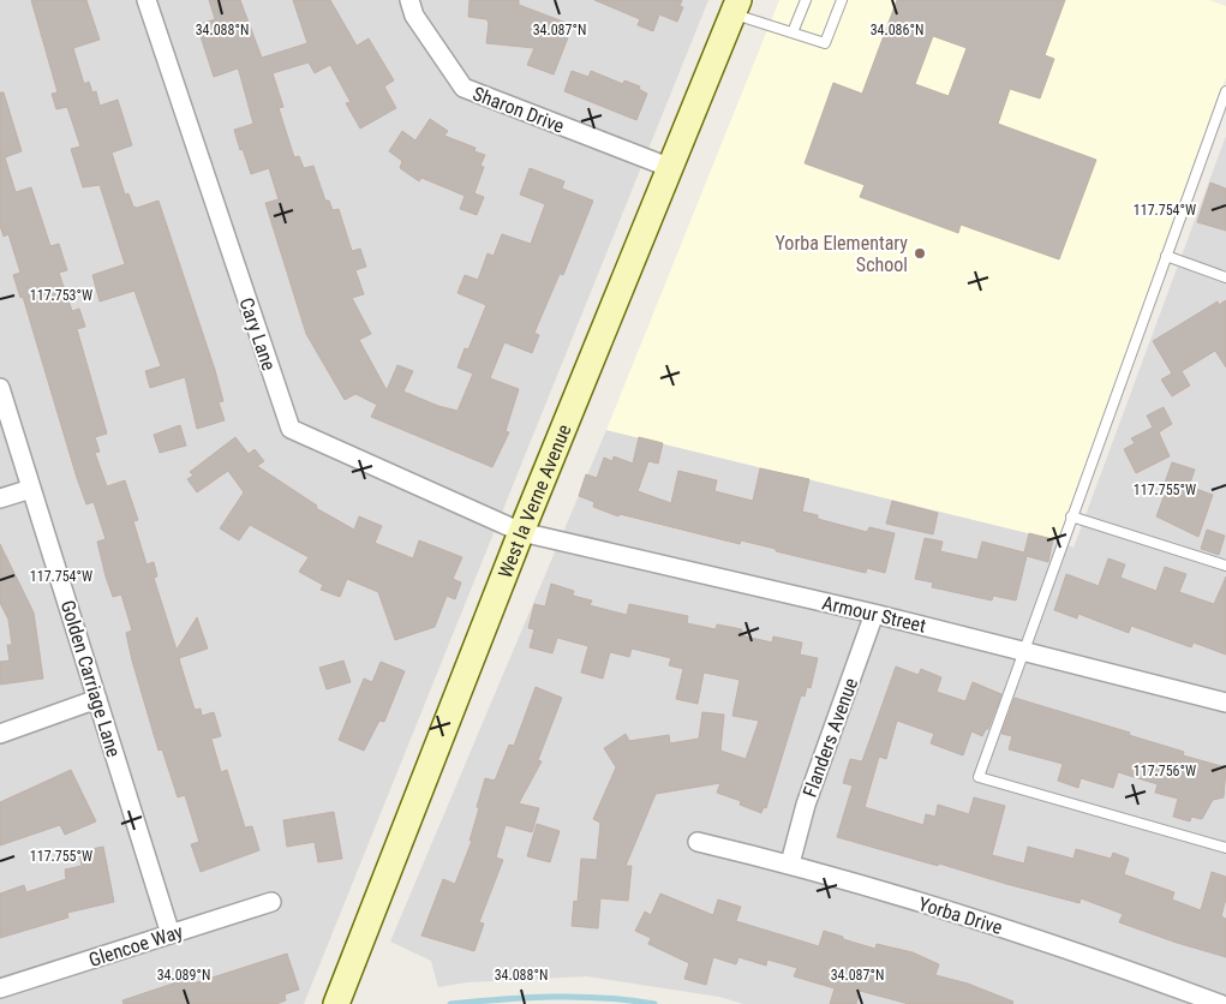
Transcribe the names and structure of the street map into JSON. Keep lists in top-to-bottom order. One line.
{"streets":{"main road":["West la Verne Avenue"],"street":["Sharon Drive","Cary Lane","Armour Street","Golden Carriage Lane","Flanders Avenue","Yorba Drive","Glencoe Way"]},"crossings":[["Sharon Drive","West la Verne Avenue"],["Cary Lane","West la Verne Avenue"],["Cary Lane","Armour Street"],["West la Verne Avenue","Armour Street"],["Armour Street","Flanders Avenue"],["Golden Carriage Lane","Glencoe Way"],["Flanders Avenue","Yorba Drive"]],"places":["Yorba Elementary School"],"coordinates":["34.088°N","34.087°N","34.086°N","117.754°W","117.753°W","117.755°W","117.756°W","34.089°N"]}
